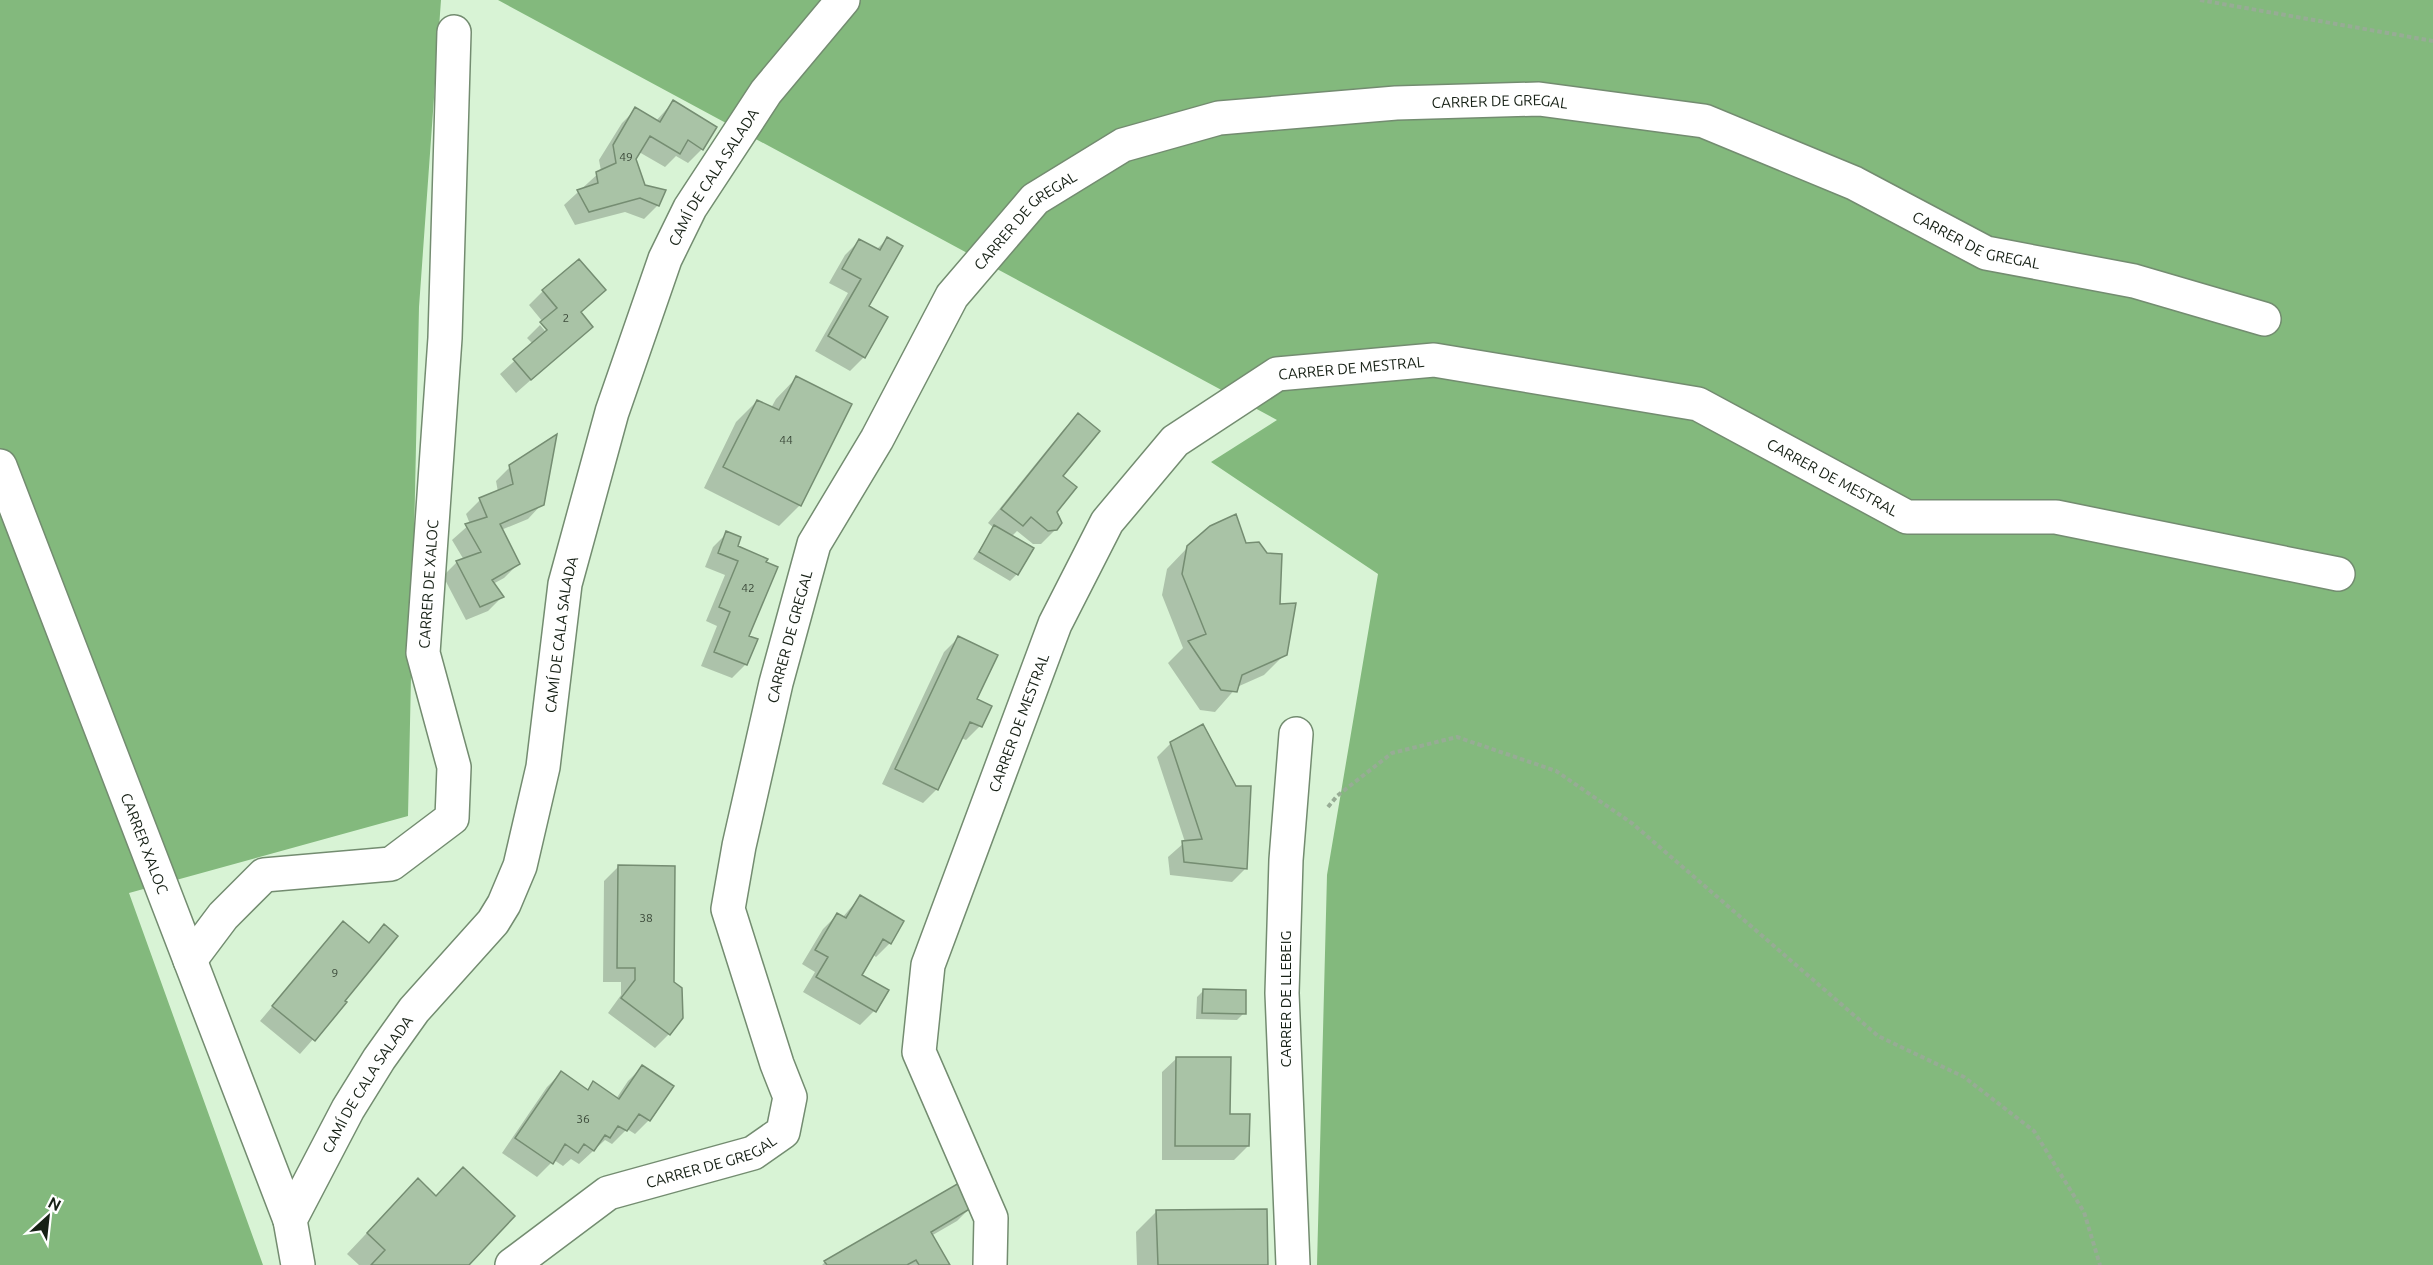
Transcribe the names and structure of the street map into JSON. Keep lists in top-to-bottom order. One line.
{"streets":{"street":["CARRER DE GREGAL","CAMÍ DE CALA SALADA","CARRER DE MESTRAL","CARRER DE XALOC","CARRER XALOC","CARRER DE LLEBEIG"]},"crossings":[["CAMÍ DE CALA SALADA","CARRER XALOC"],["CARRER DE XALOC","CARRER XALOC"]],"house_numbers":["49","2","44","42","38","9","36"],"north":"top right"}
